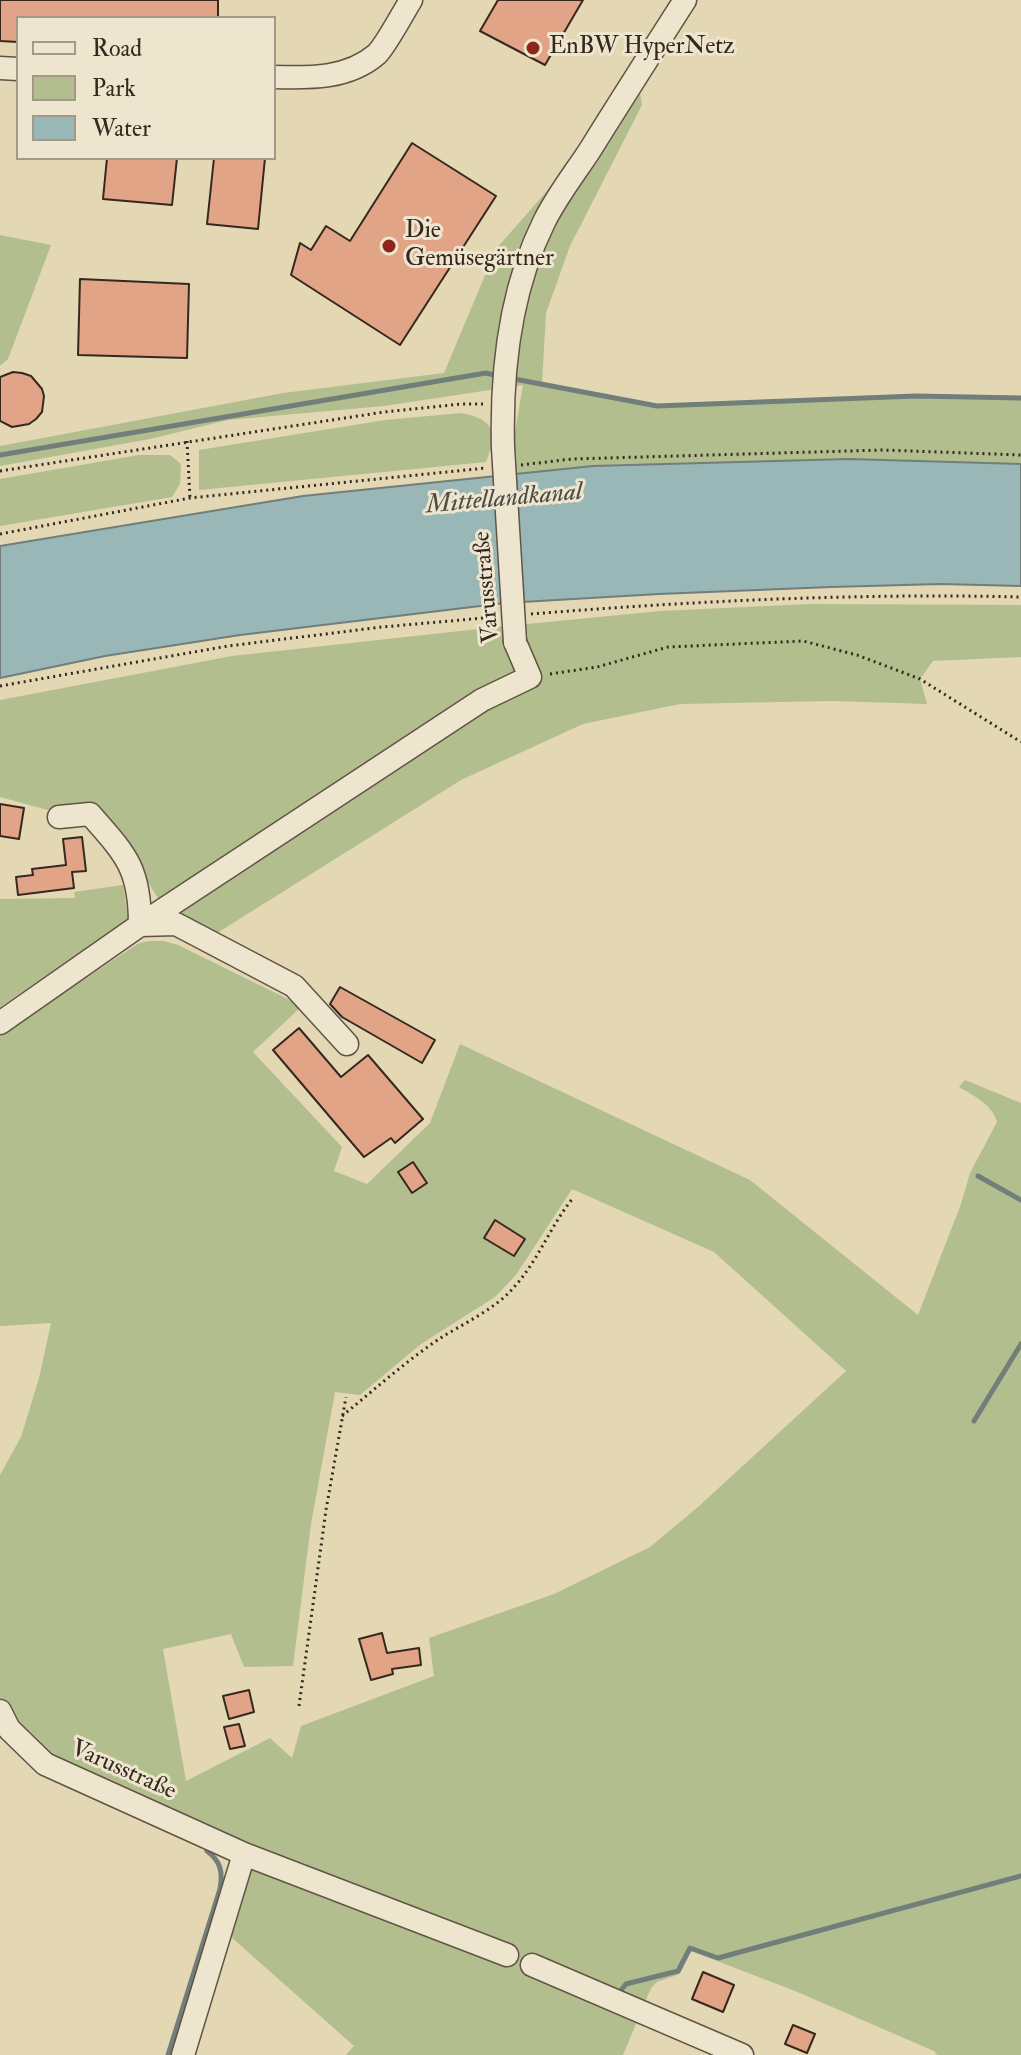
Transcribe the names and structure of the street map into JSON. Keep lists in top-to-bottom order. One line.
{"streets":{"street":["Varusstraße"]},"water":["Mittellandkanal"],"places":["EnBW HyperNetz","Die Gemüsegärtner"],"legend":["Road","Park","Water"]}
